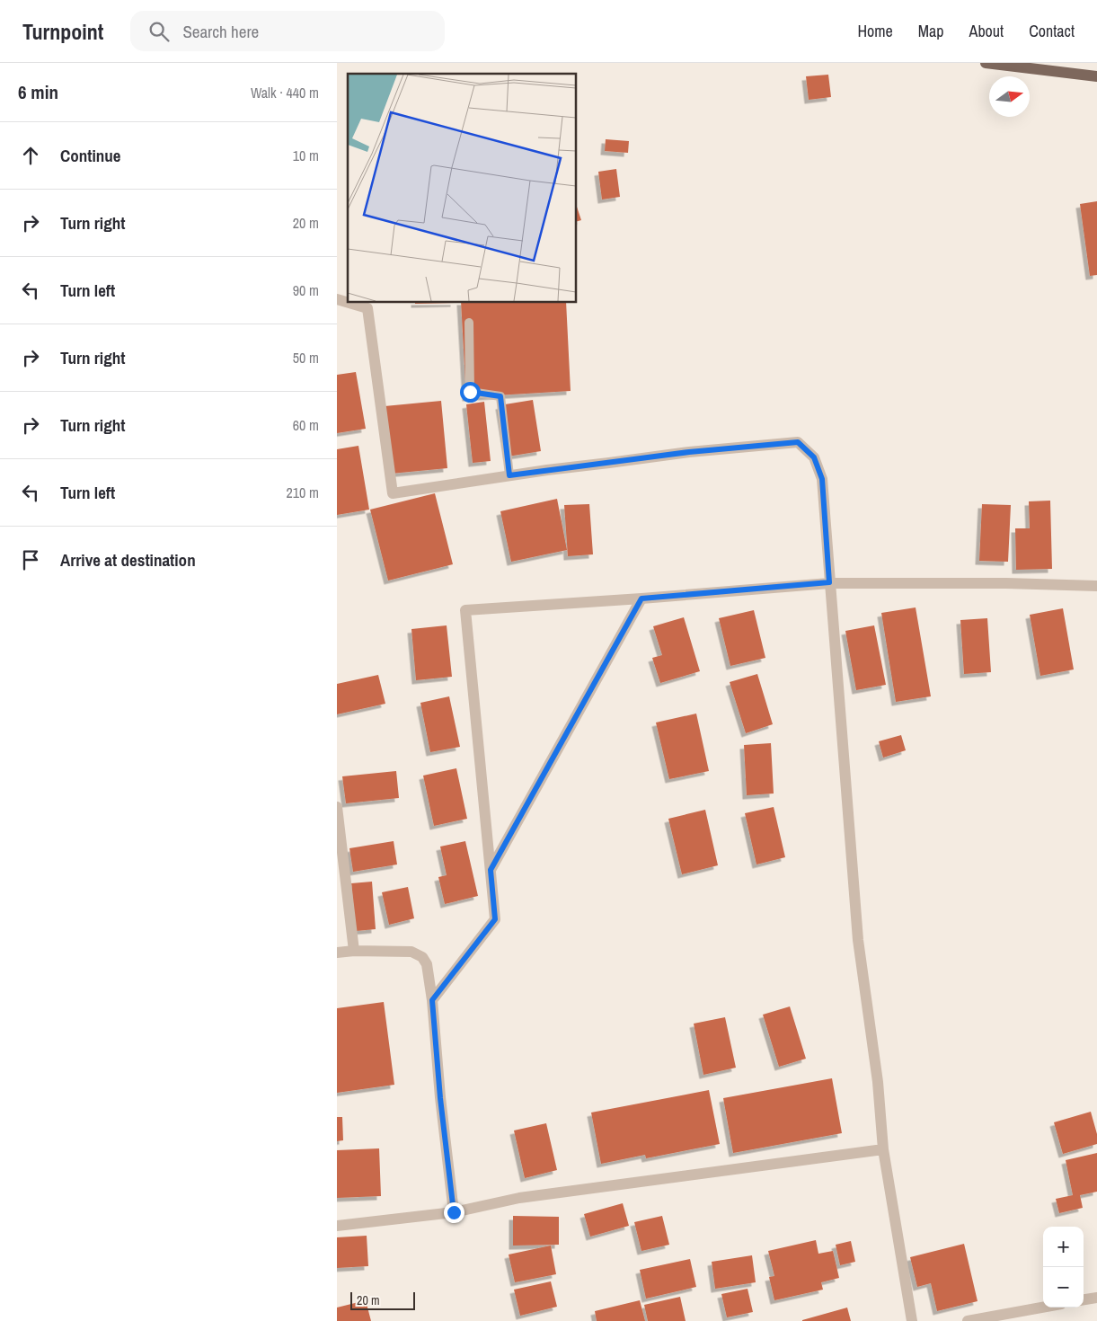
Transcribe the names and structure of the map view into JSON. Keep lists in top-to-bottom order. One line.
{"scale_bar":"20 m","north":"right","page":{"header":"Turnpoint","search":"Search here","nav":["Home","Map","About","Contact"],"heading":["6 min","Walk · 440 m"],"list":[["Continue","10 m"],["Turn right","20 m"],["Turn left","90 m"],["Turn right","50 m"],["Turn right","60 m"],["Turn left","210 m"],"Arrive at destination"],"map_buttons":["+","−"],"scale":"20 m"}}
